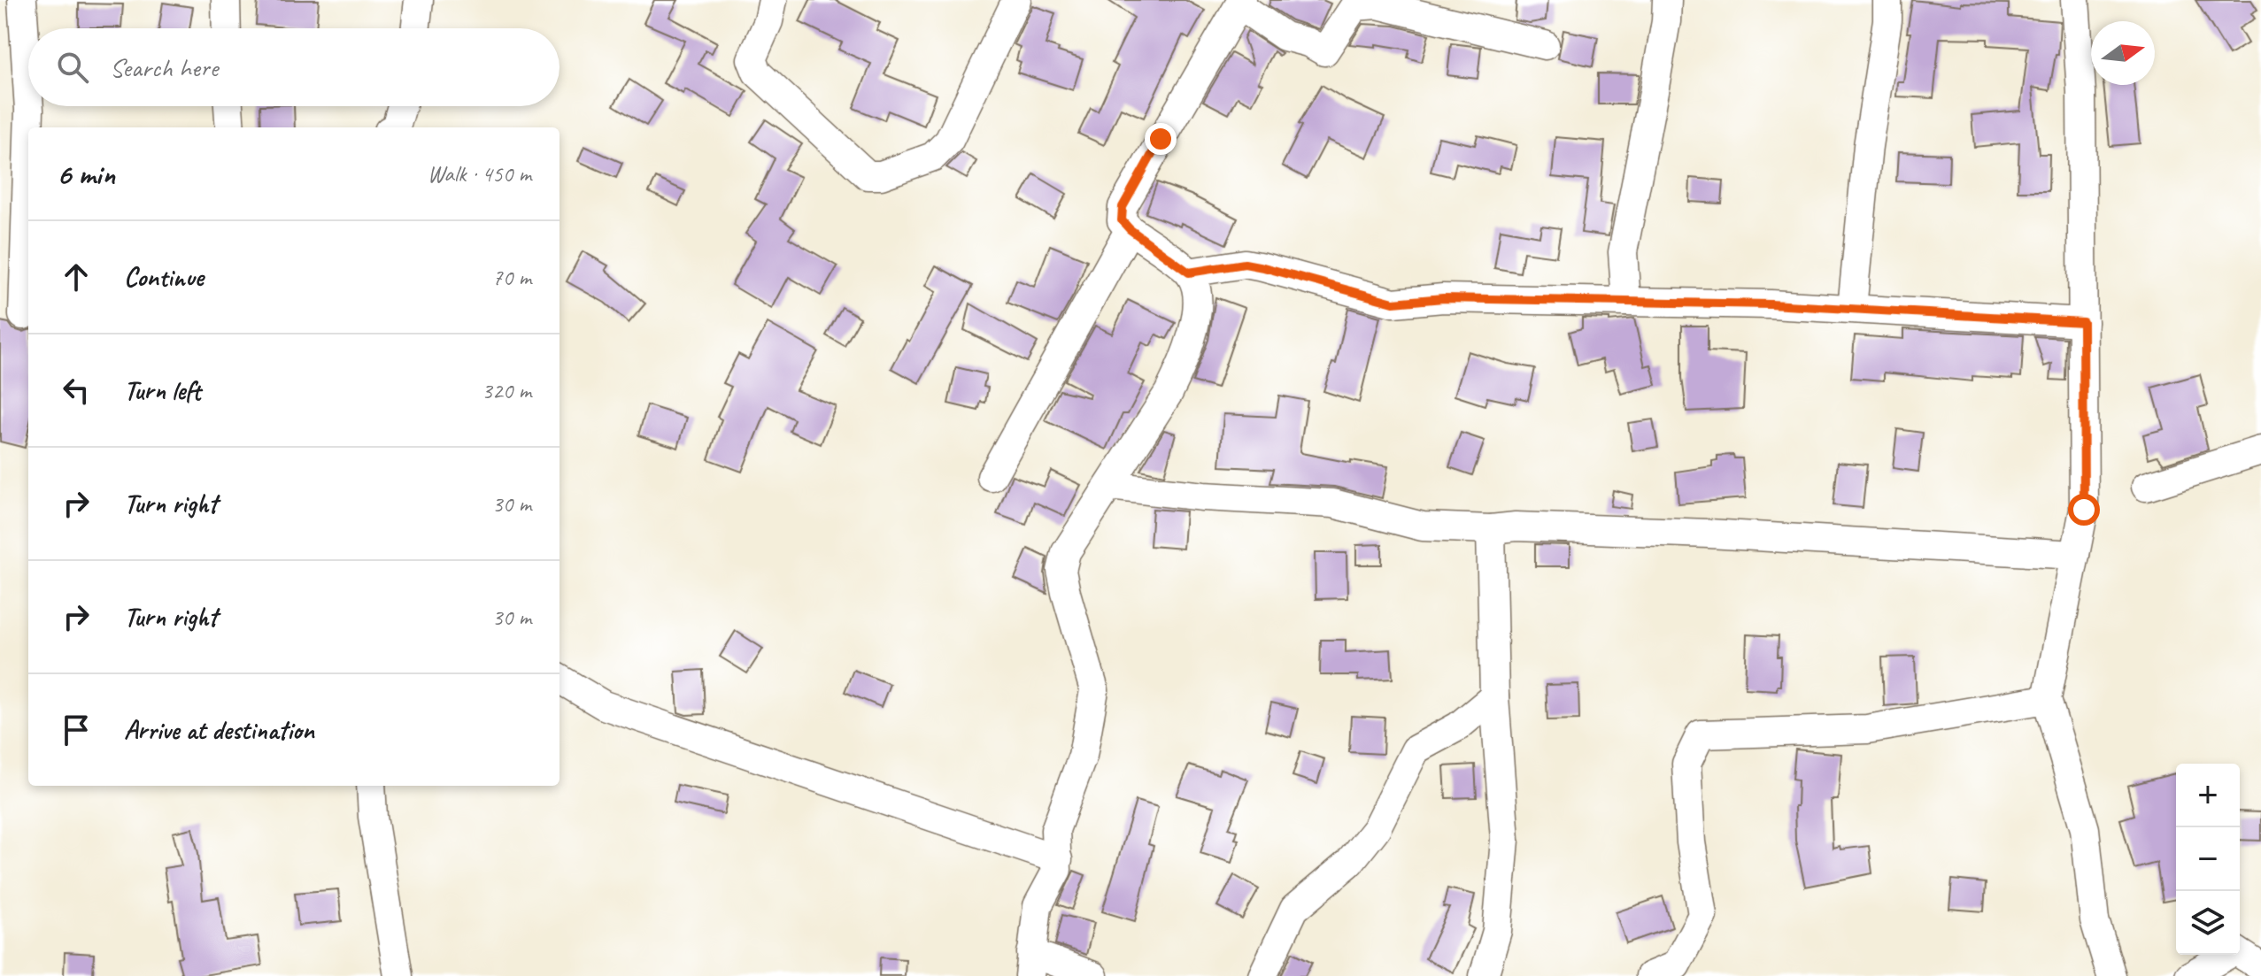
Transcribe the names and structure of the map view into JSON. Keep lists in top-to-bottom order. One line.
{"north":"right","page":{"search":"Search here","heading":["6 min","Walk · 450 m"],"list":[["Continue","70 m"],["Turn left","320 m"],["Turn right","30 m"],["Turn right","30 m"],"Arrive at destination"],"map_buttons":["+","−"]}}
